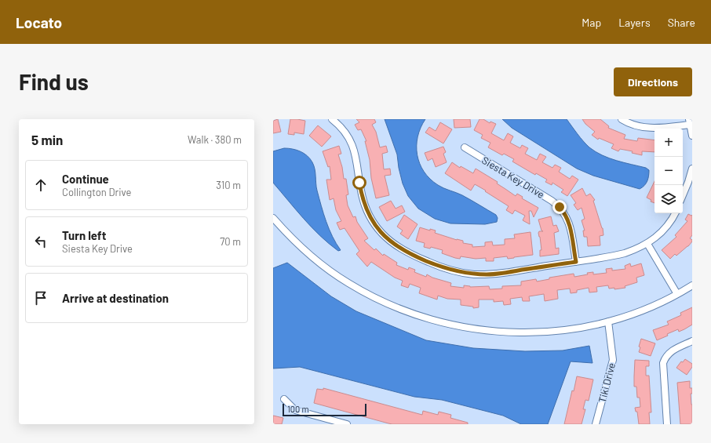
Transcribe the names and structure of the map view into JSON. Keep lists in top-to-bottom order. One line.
{"streets":{"street":["Siesta Key Drive","Tiki Drive"]},"scale_bar":"100 m","page":{"header":"Locato","nav":["Map","Layers","Share"],"buttons":"Directions","title":"Find us","heading":["5 min","Walk · 380 m"],"map_buttons":["+","−"],"list":[["Continue","Collington Drive","310 m"],["Turn left","Siesta Key Drive","70 m"],"Arrive at destination"],"scale":"100 m"}}
